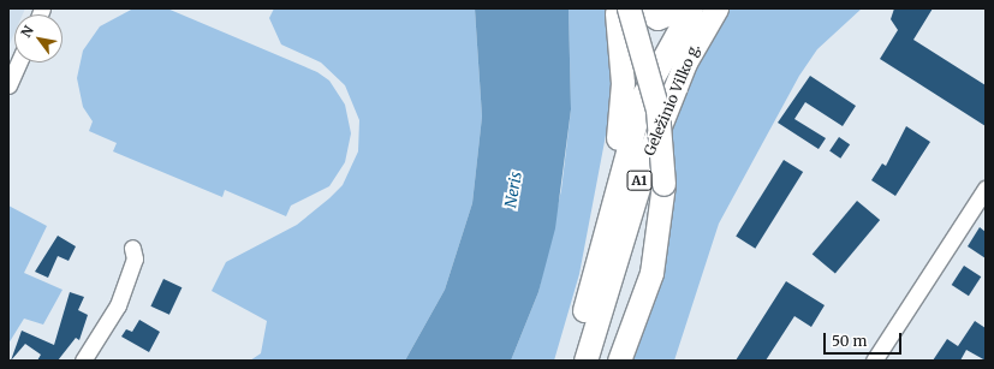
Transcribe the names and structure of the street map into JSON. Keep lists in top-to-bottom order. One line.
{"streets":{"highway":["Geležinio Vilko g.","A1"]},"water":["Neris"],"scale_bar":"50 m","north":"top left"}
